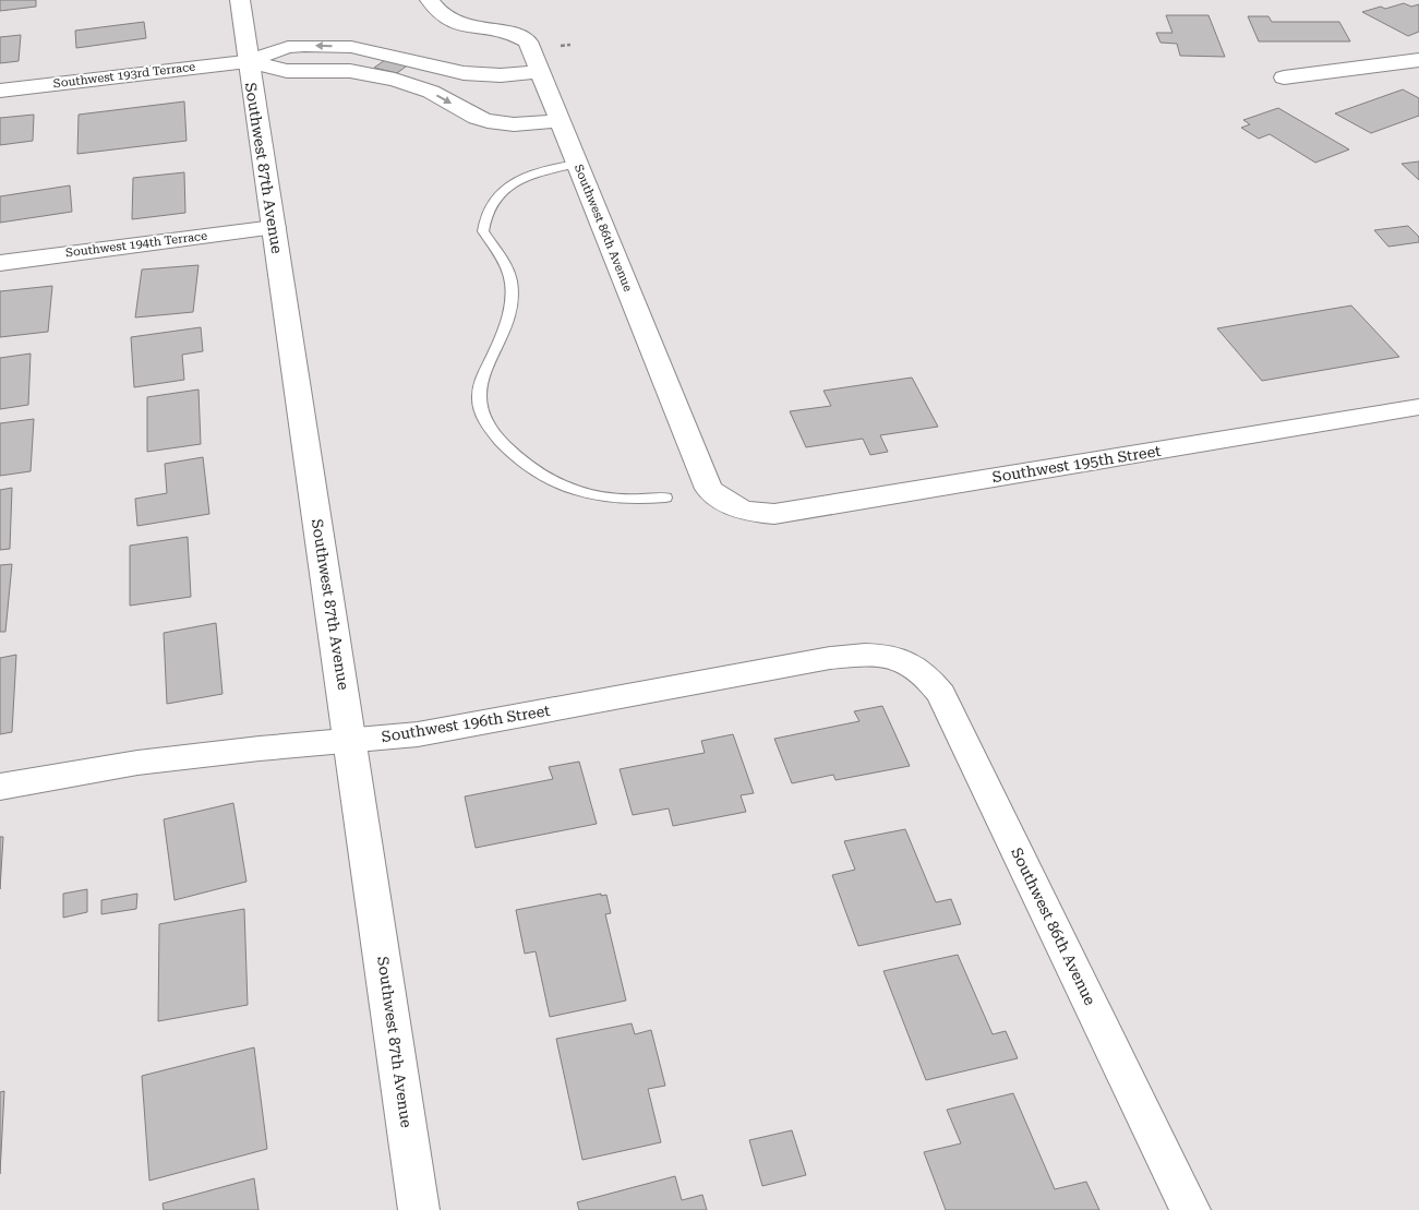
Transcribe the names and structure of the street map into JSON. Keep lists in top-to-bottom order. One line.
{"streets":{"street":["Southwest 193rd Terrace","Southwest 87th Avenue","Southwest 86th Avenue","Southwest 194th Terrace","Southwest 195th Street","Southwest 196th Street"]},"crossings":[["Southwest 193rd Terrace","Southwest 87th Avenue"],["Southwest 87th Avenue","Southwest 194th Terrace"],["Southwest 87th Avenue","Southwest 196th Street"],["Southwest 86th Avenue","Southwest 195th Street"],["Southwest 86th Avenue","Southwest 196th Street"]]}
